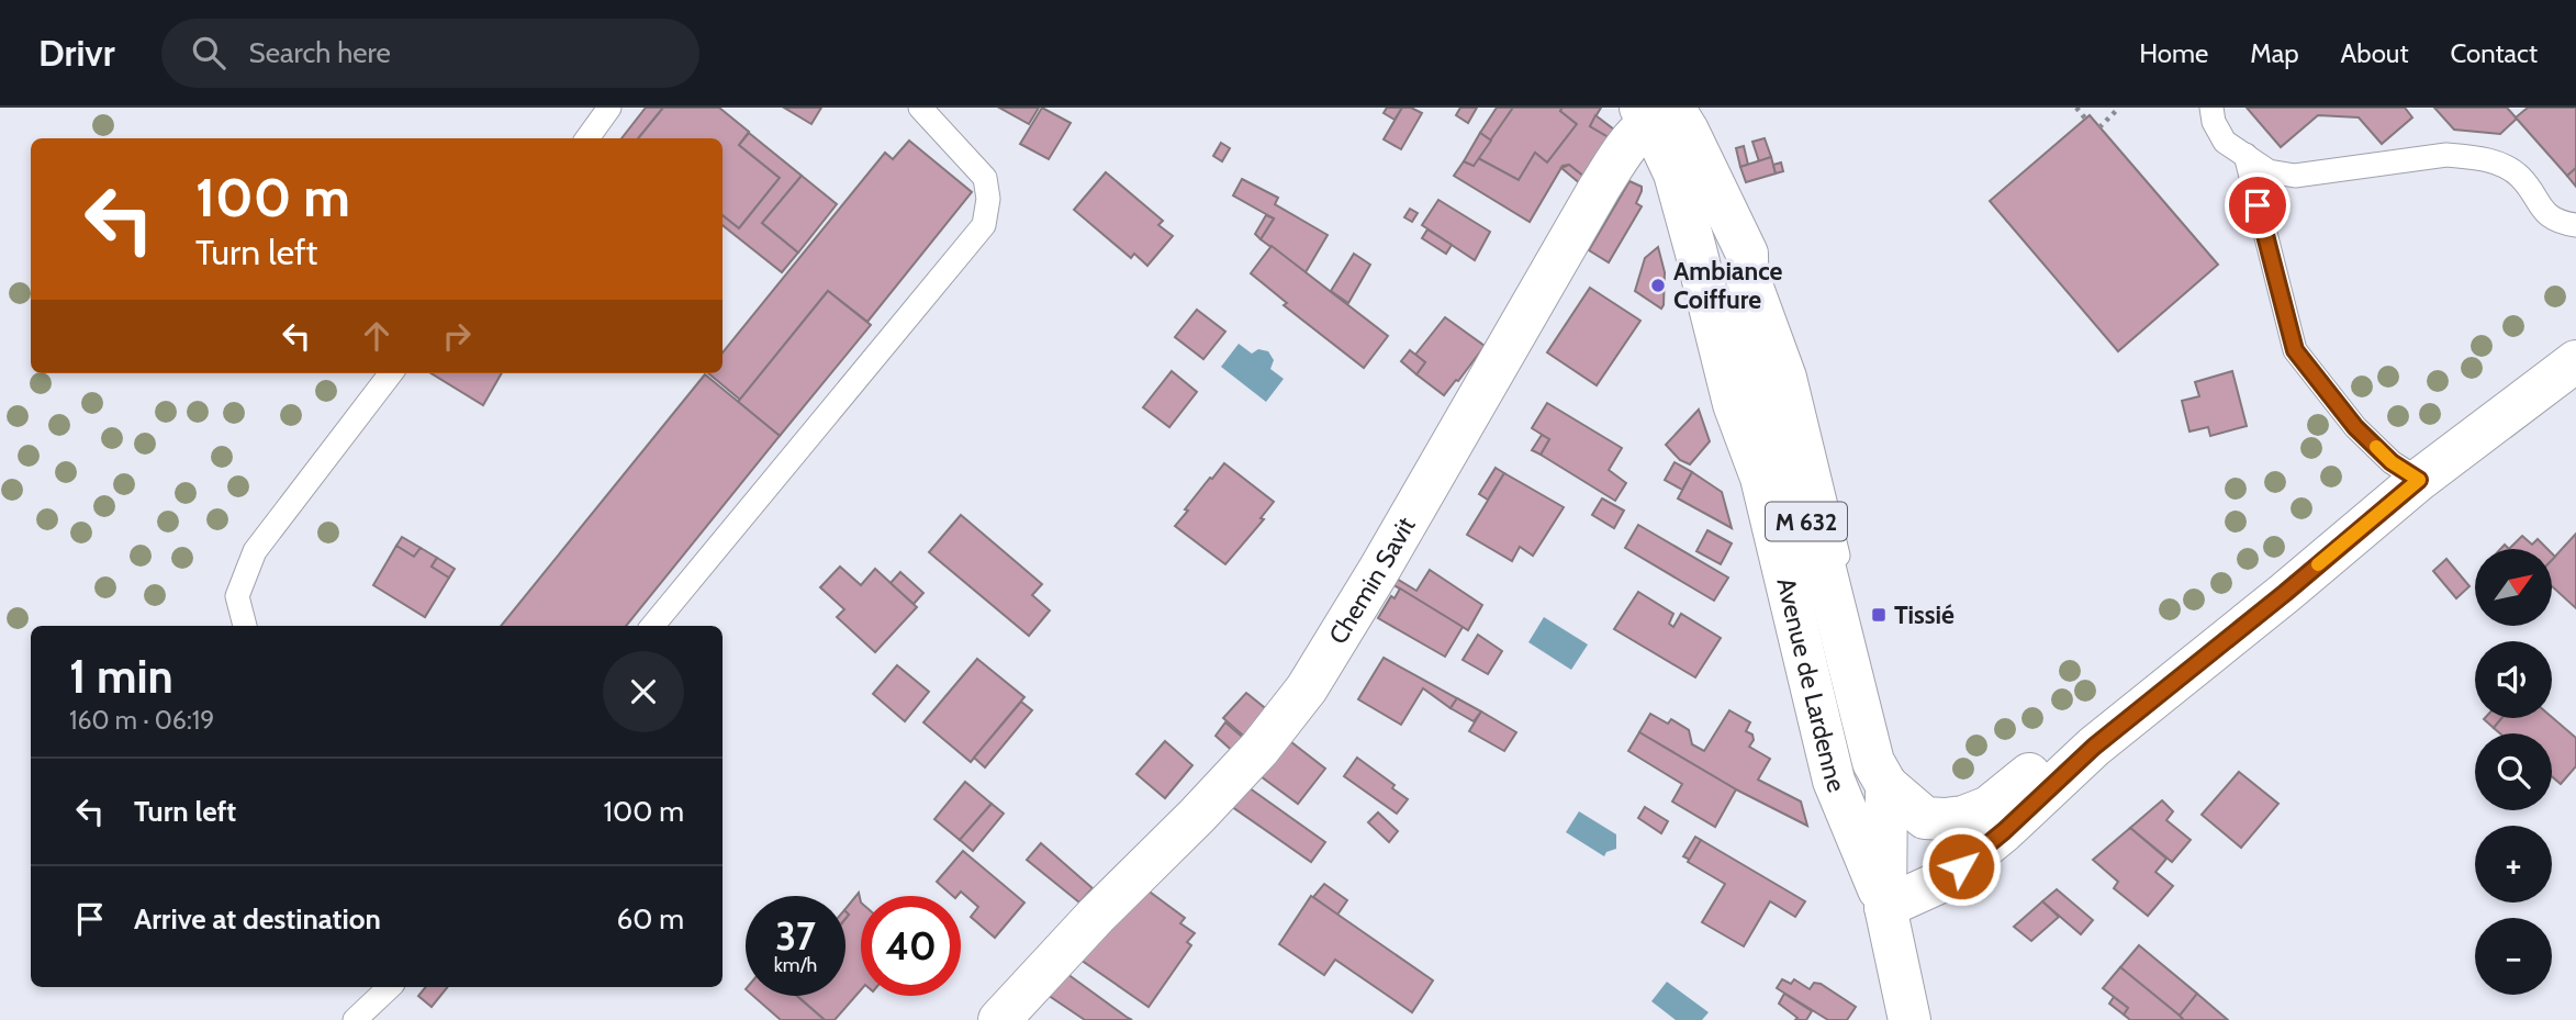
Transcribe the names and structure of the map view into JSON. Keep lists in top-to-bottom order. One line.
{"streets":{"street":["M 632","Chemin Savit","Avenue de Lardenne"]},"crossings":[["Chemin Savit","Avenue de Lardenne"]],"places":{"other":["Ambiance Coiffure"],"transit":["Tissié"]},"north":"top right","page":{"header":"Drivr","search":"Search here","nav":["Home","Map","About","Contact"],"turn":["100 m","Turn left"],"map_buttons":["+","−"],"heading":["1 min","160 m · 06:19"],"list":[{"name":"Turn left","value":"100 m"},{"name":"Arrive at destination","value":"60 m"}],"speed":"37 km/h","limit":"40"}}
